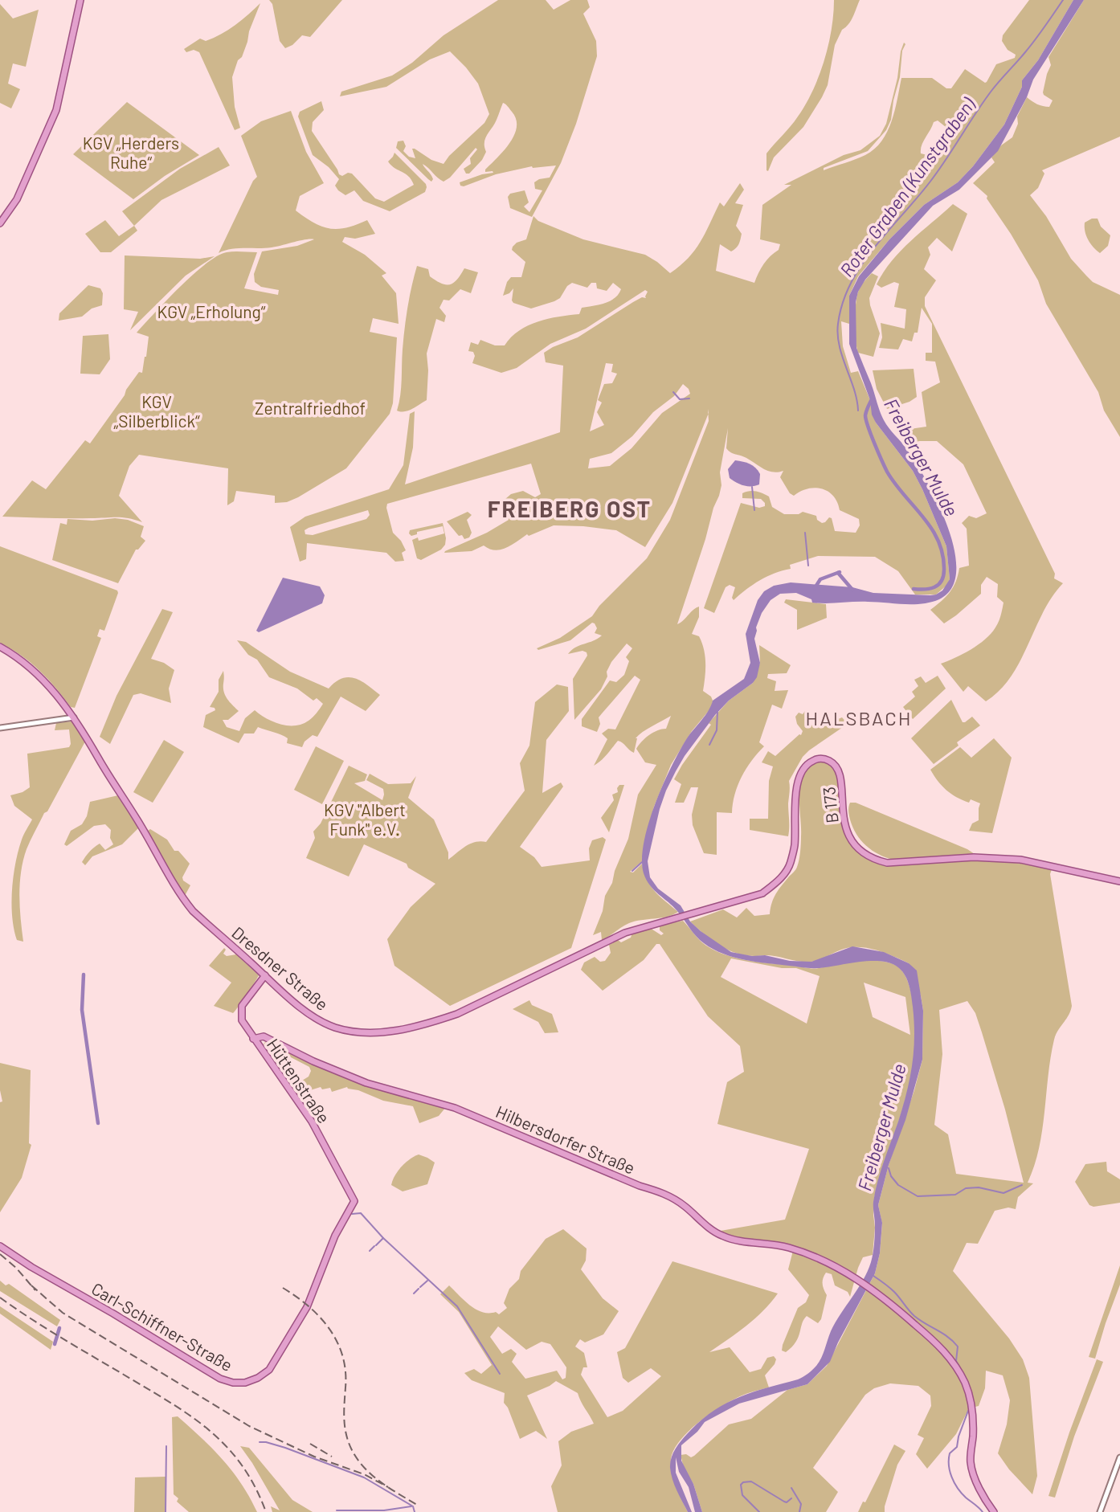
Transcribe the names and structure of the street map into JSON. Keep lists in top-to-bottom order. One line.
{"streets":{"main road":["B 173","Dresdner Straße","Hüttenstraße","Hilbersdorfer Straße","Carl-Schiffner-Straße"]},"crossings":[["B 173","Dresdner Straße"],["Dresdner Straße","Hüttenstraße"],["Hüttenstraße","Hilbersdorfer Straße"],["Hüttenstraße","Carl-Schiffner-Straße"]],"districts":["FREIBERG OST","HALSBACH"],"water":["Roter Graben (Kunstgraben)","Freiberger Mulde"],"parks":["KGV „Herders Ruhe“","KGV „Erholung“","KGV „Silberblick“","Zentralfriedhof","KGV \"Albert Funk\" e.V."]}
